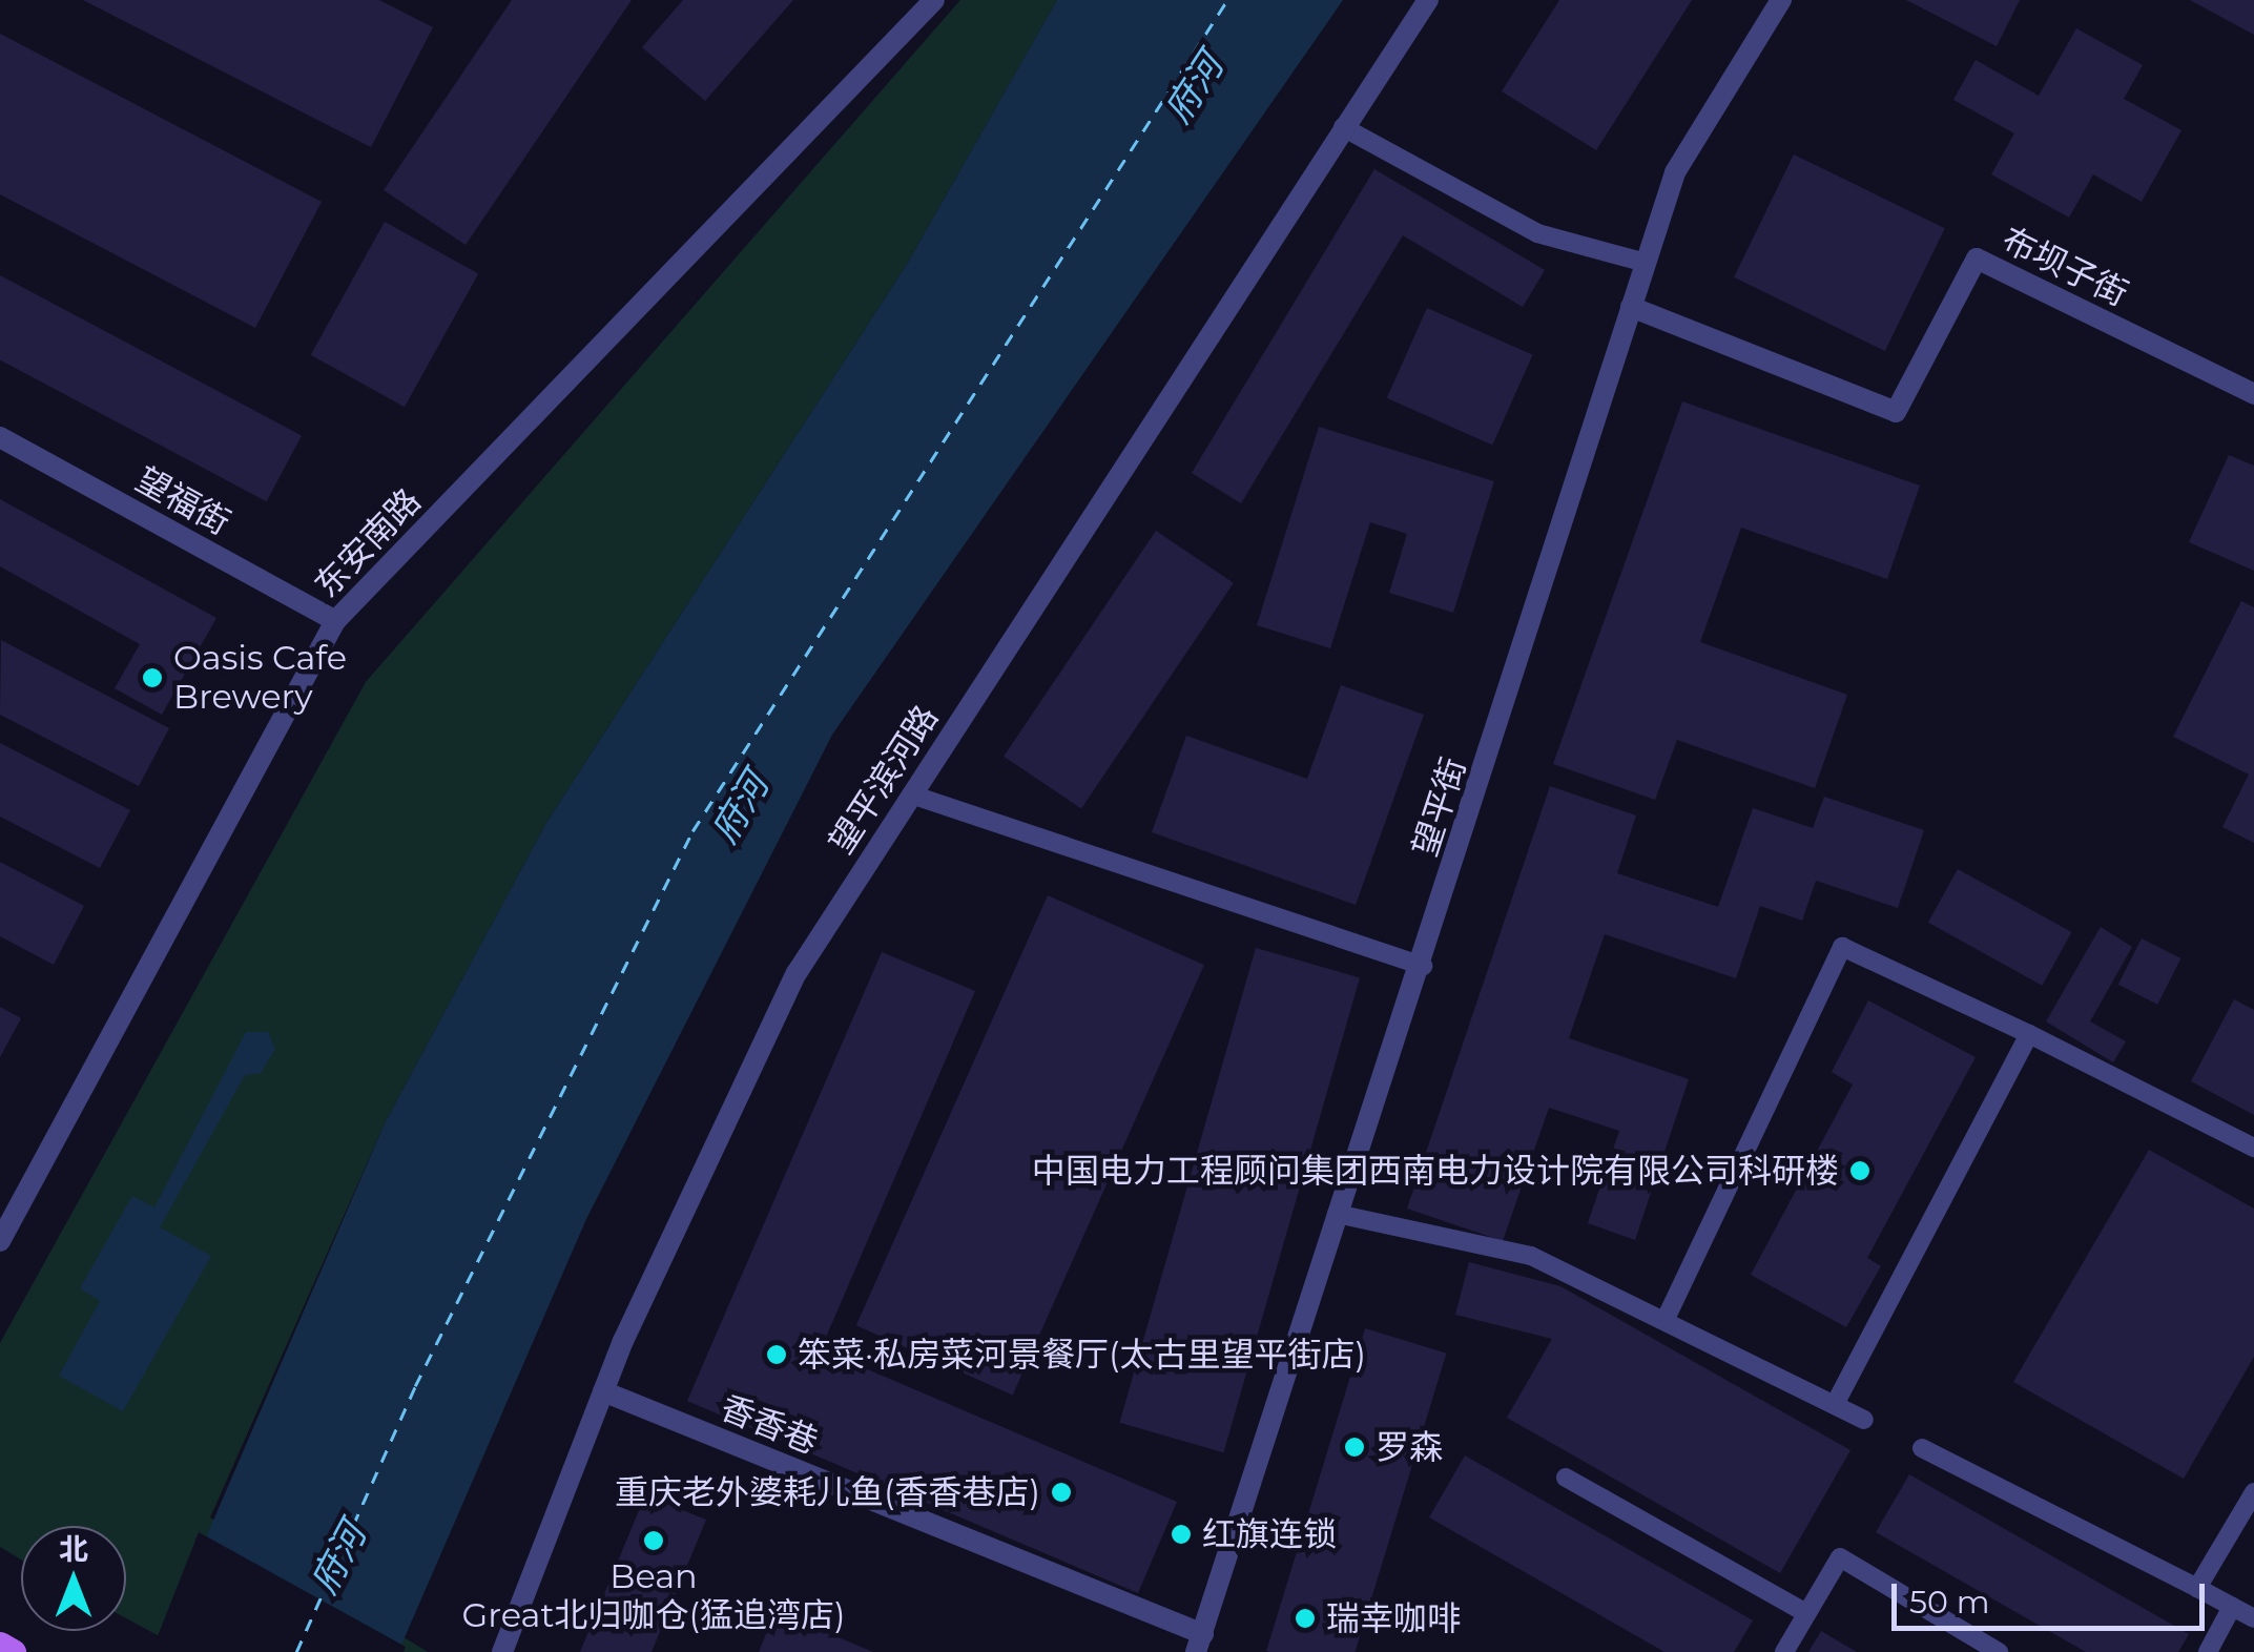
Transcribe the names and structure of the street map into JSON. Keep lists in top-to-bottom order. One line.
{"streets":{"street":["布坝子街","望福街","东安南路","望平滨河路","望平街","香香巷"]},"crossings":[["布坝子街","望平街"],["望福街","东安南路"],["望平滨河路","香香巷"],["望平街","香香巷"]],"water":["府河"],"places":["Oasis Cafe Brewery","中国电力工程顾问集团西南电力设计院有限公司科研楼","笨菜·私房菜河景餐厅(太古里望平街店)","罗森","重庆老外婆耗儿鱼(香香巷店)","红旗连锁","Bean Great北归咖仓(猛追湾店)","瑞幸咖啡"],"scale_bar":"50 m","north":"top"}
